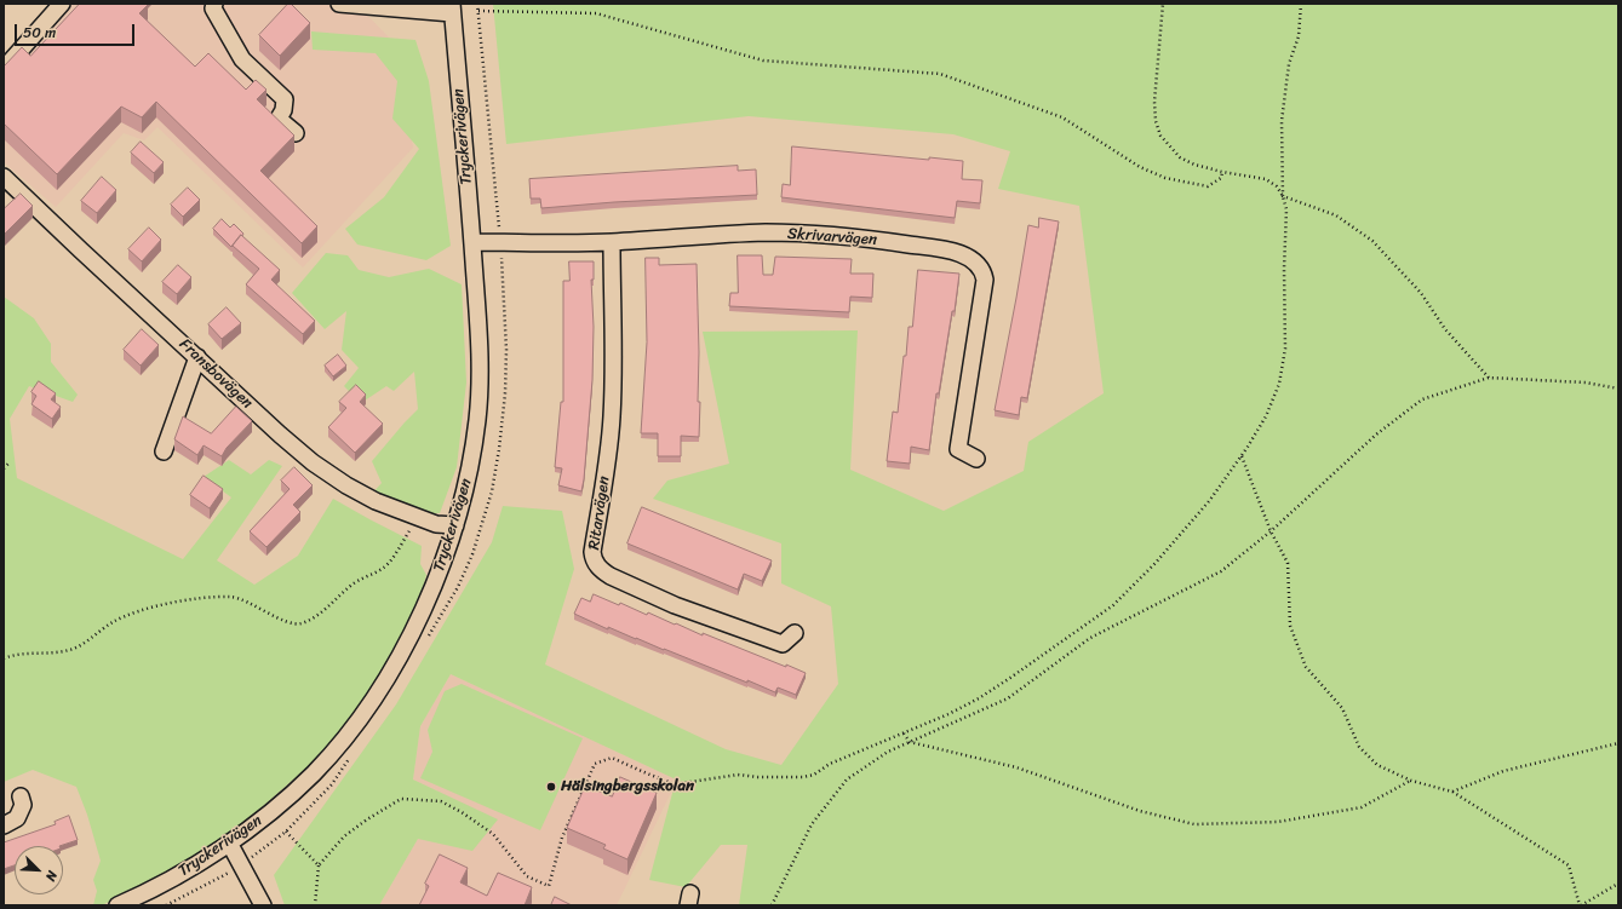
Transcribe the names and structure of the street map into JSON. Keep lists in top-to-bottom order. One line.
{"streets":{"street":["Tryckerivägen","Skrivarvägen","Fransbovägen","Ritarvägen"]},"crossings":[["Tryckerivägen","Skrivarvägen"],["Tryckerivägen","Fransbovägen"],["Skrivarvägen","Ritarvägen"]],"places":["Hälsingbergsskolan"],"scale_bar":"50 m","north":"bottom right"}
